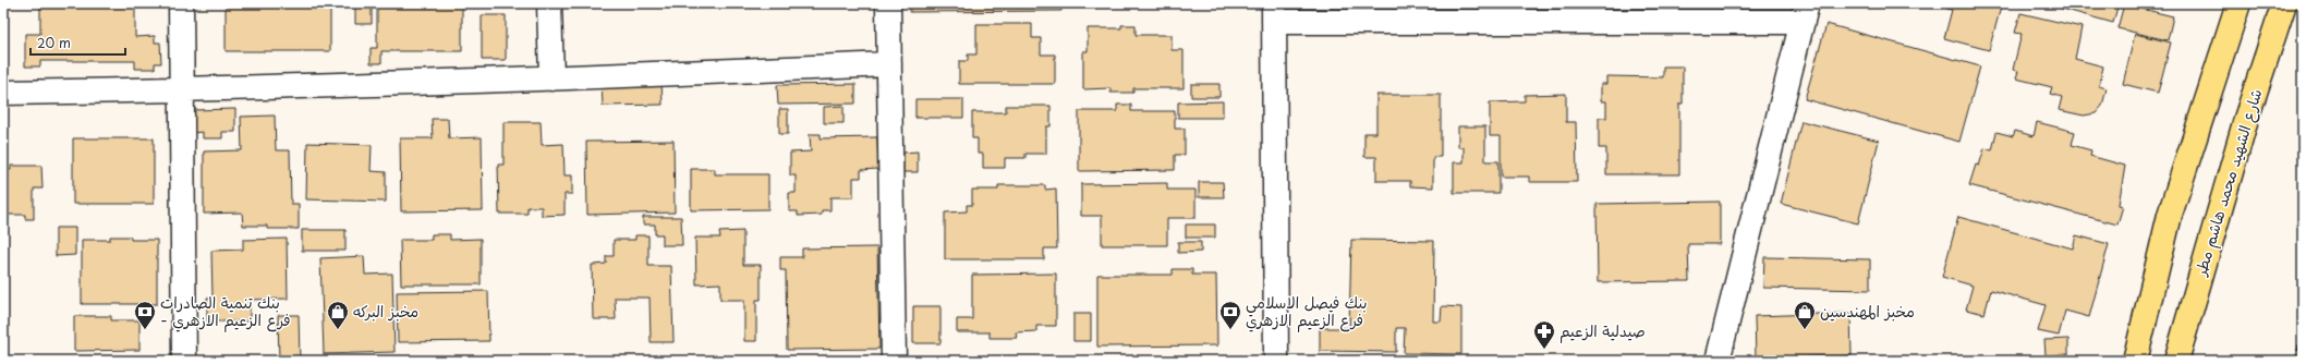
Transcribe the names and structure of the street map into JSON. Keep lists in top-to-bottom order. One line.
{"streets":{"main road":["شارع الشهيد محمد هاشم مطر"]},"places":{"bank":["بنك تنمية الصادرات - فرع الزعيم الازهري","بنك فيصل الاسلامي فرع الزعيم الازهري"],"shop":["مخبز البركه","مخبز المهندسين"],"pharmacy":["صيدلية الزعيم"]},"scale_bar":"20 m"}
